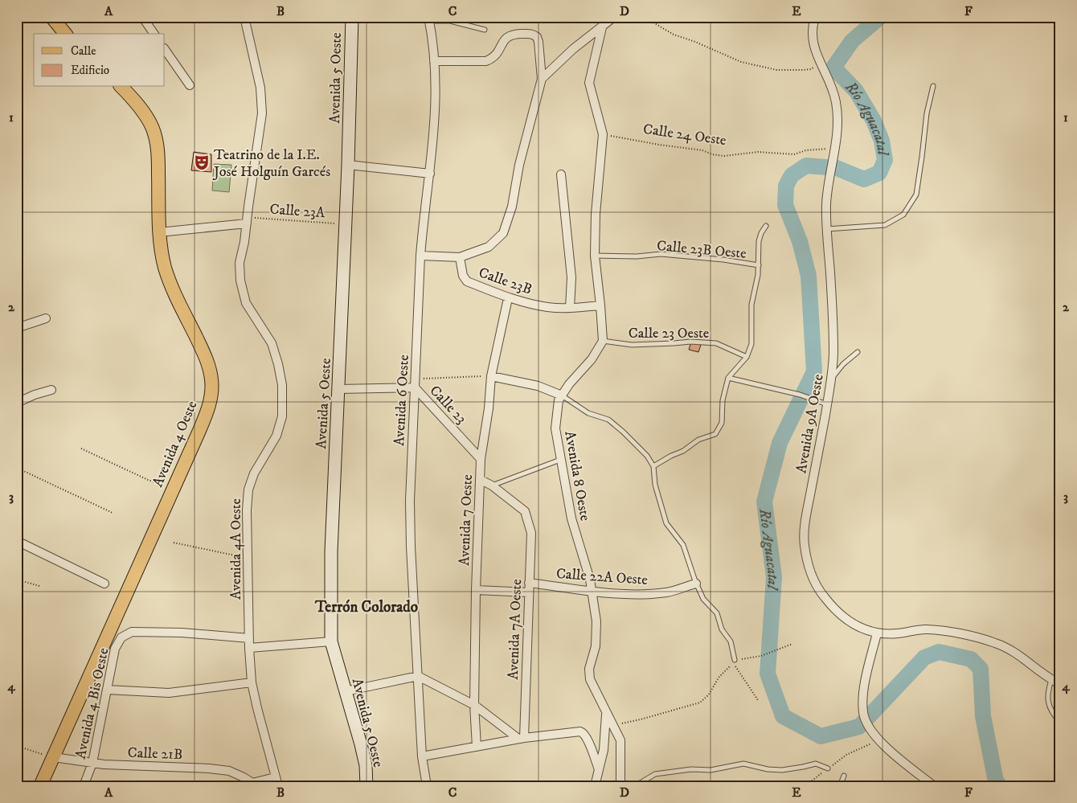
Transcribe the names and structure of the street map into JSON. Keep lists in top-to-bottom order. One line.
{"streets":{"main road":["Avenida 4 Oeste"],"street":["Avenida 5 Oeste","Calle 23B","Avenida 6 Oeste","Calle 23","Avenida 9A Oeste","Avenida 8 Oeste","Avenida 7 Oeste","Avenida 4A Oeste","Calle 22A Oeste","Avenida 7A Oeste","Avenida 4 Bis Oeste","Calle 21B"],"lane":["Calle 23B Oeste","Calle 23 Oeste"],"path":["Calle 24 Oeste","Calle 23A"]},"crossings":[["Avenida 5 Oeste","Calle 23A"],["Avenida 5 Oeste","Calle 23"],["Calle 24 Oeste","Avenida 9A Oeste"],["Calle 23A","Avenida 4A Oeste"],["Calle 23B","Avenida 7 Oeste"],["Calle 23 Oeste","Avenida 8 Oeste"],["Avenida 6 Oeste","Calle 23"],["Calle 23","Avenida 7 Oeste"],["Avenida 4 Oeste","Calle 21B"],["Avenida 8 Oeste","Calle 22A Oeste"],["Avenida 4A Oeste","Avenida 4 Bis Oeste"],["Calle 22A Oeste","Avenida 7A Oeste"],["Avenida 4 Bis Oeste","Calle 21B"]],"districts":["Terrón Colorado"],"water":["Río Aguacatal"],"places":{"theatre":["Teatrino de la I.E. José Holguín Garcés"]},"legend":["Calle","Edificio"],"grid":{"columns":["A","B","C","D","E","F"],"rows":["1","2","3","4"]}}
